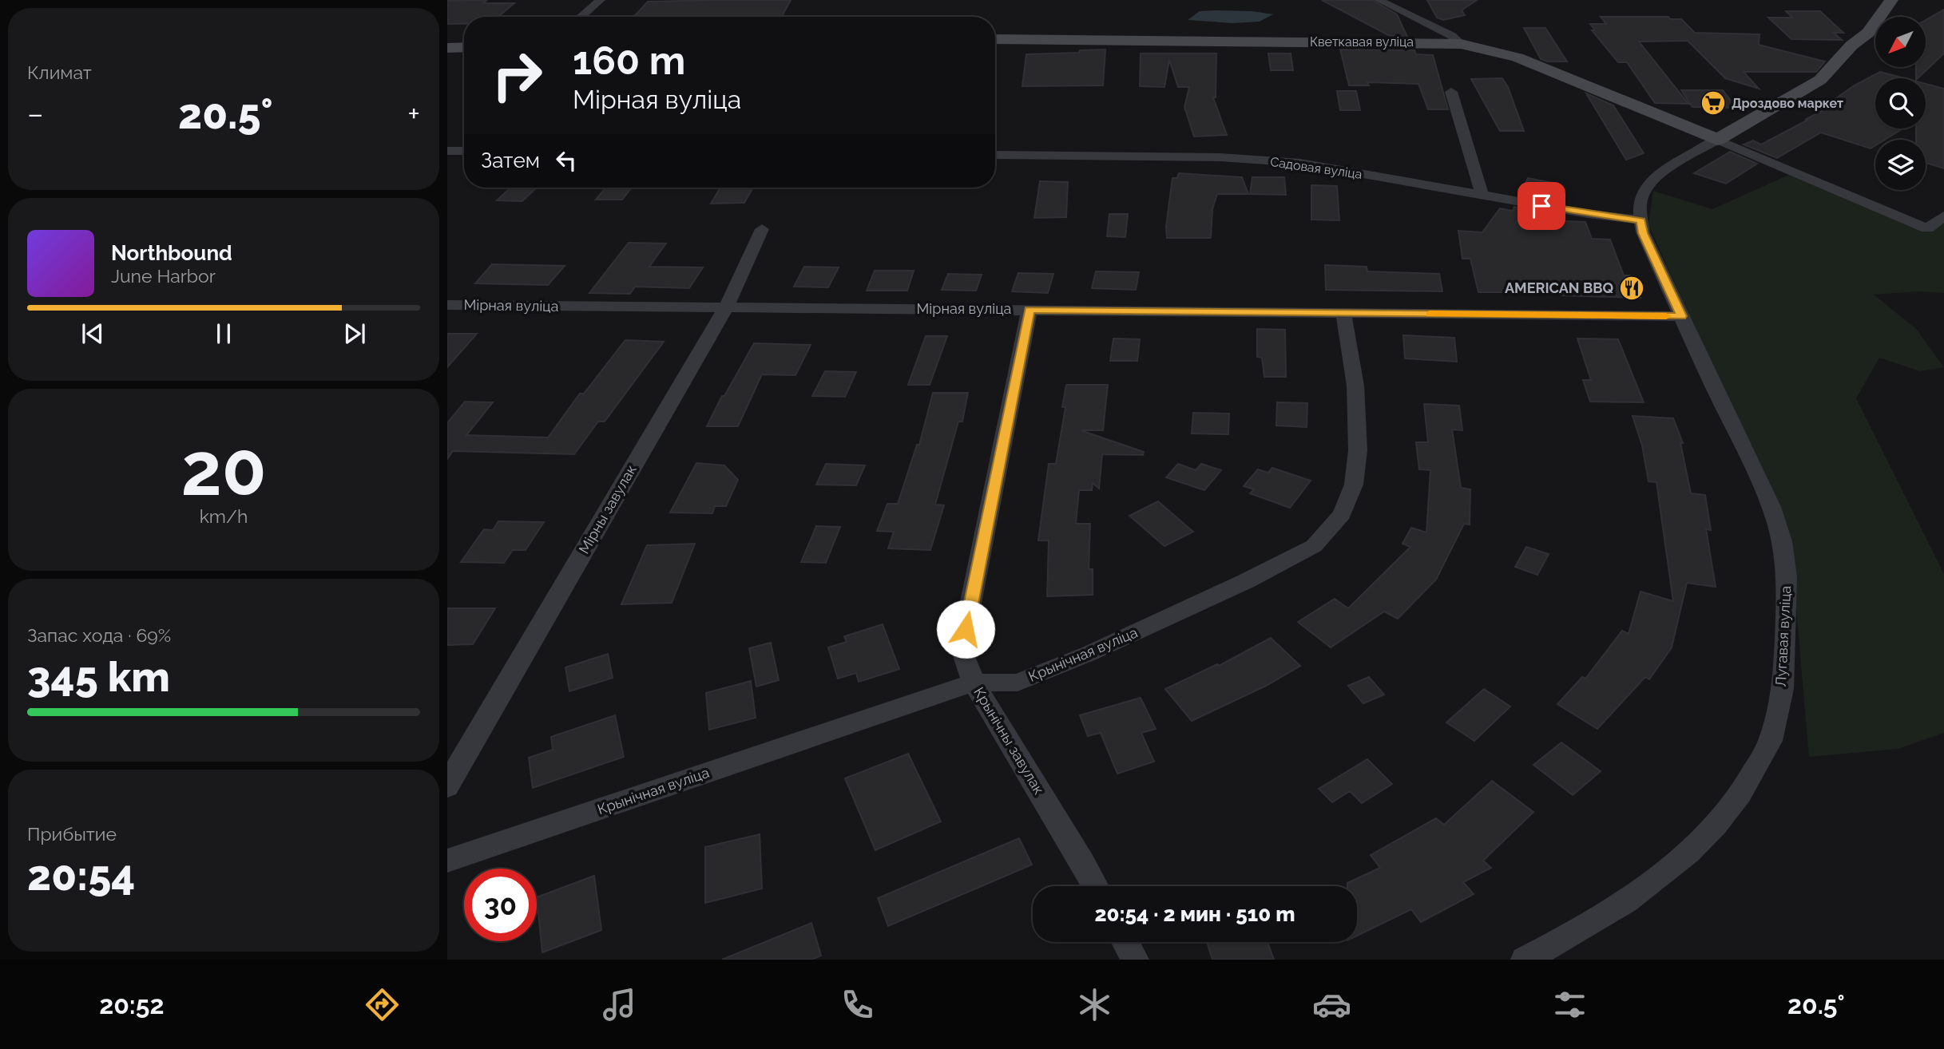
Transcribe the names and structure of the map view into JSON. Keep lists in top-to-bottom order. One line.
{"streets":{"street":["Кветкавая вуліца","Садовая вуліца","Мірная вуліца","Мірны завулак","Лугавая вуліца","Крынічная вуліца","Крынічны завулак"]},"crossings":[["Кветкавая вуліца","Лугавая вуліца"],["Садовая вуліца","Лугавая вуліца"],["Мірная вуліца","Мірны завулак"],["Мірная вуліца","Лугавая вуліца"],["Мірная вуліца","Крынічная вуліца"],["Мірная вуліца","Крынічны завулак"],["Крынічная вуліца","Крынічны завулак"]],"places":{"supermarket":["Дроздово маркет"],"restaurant":["AMERICAN BBQ"]},"north":"bottom left","page":{"tile":["Климат",["20","km/h"],["Запас хода · 69%","345 km"],["Прибытие","20:54"]],"turn":["160 m","Мірная вуліца"],"heat":["−","20.5°","+"],"then":"Затем","song":["Northbound","June Harbor"],"limit":"30","trip":"20:54 · 2 мин · 510 m","tabs":["20:52","20.5°"]}}
